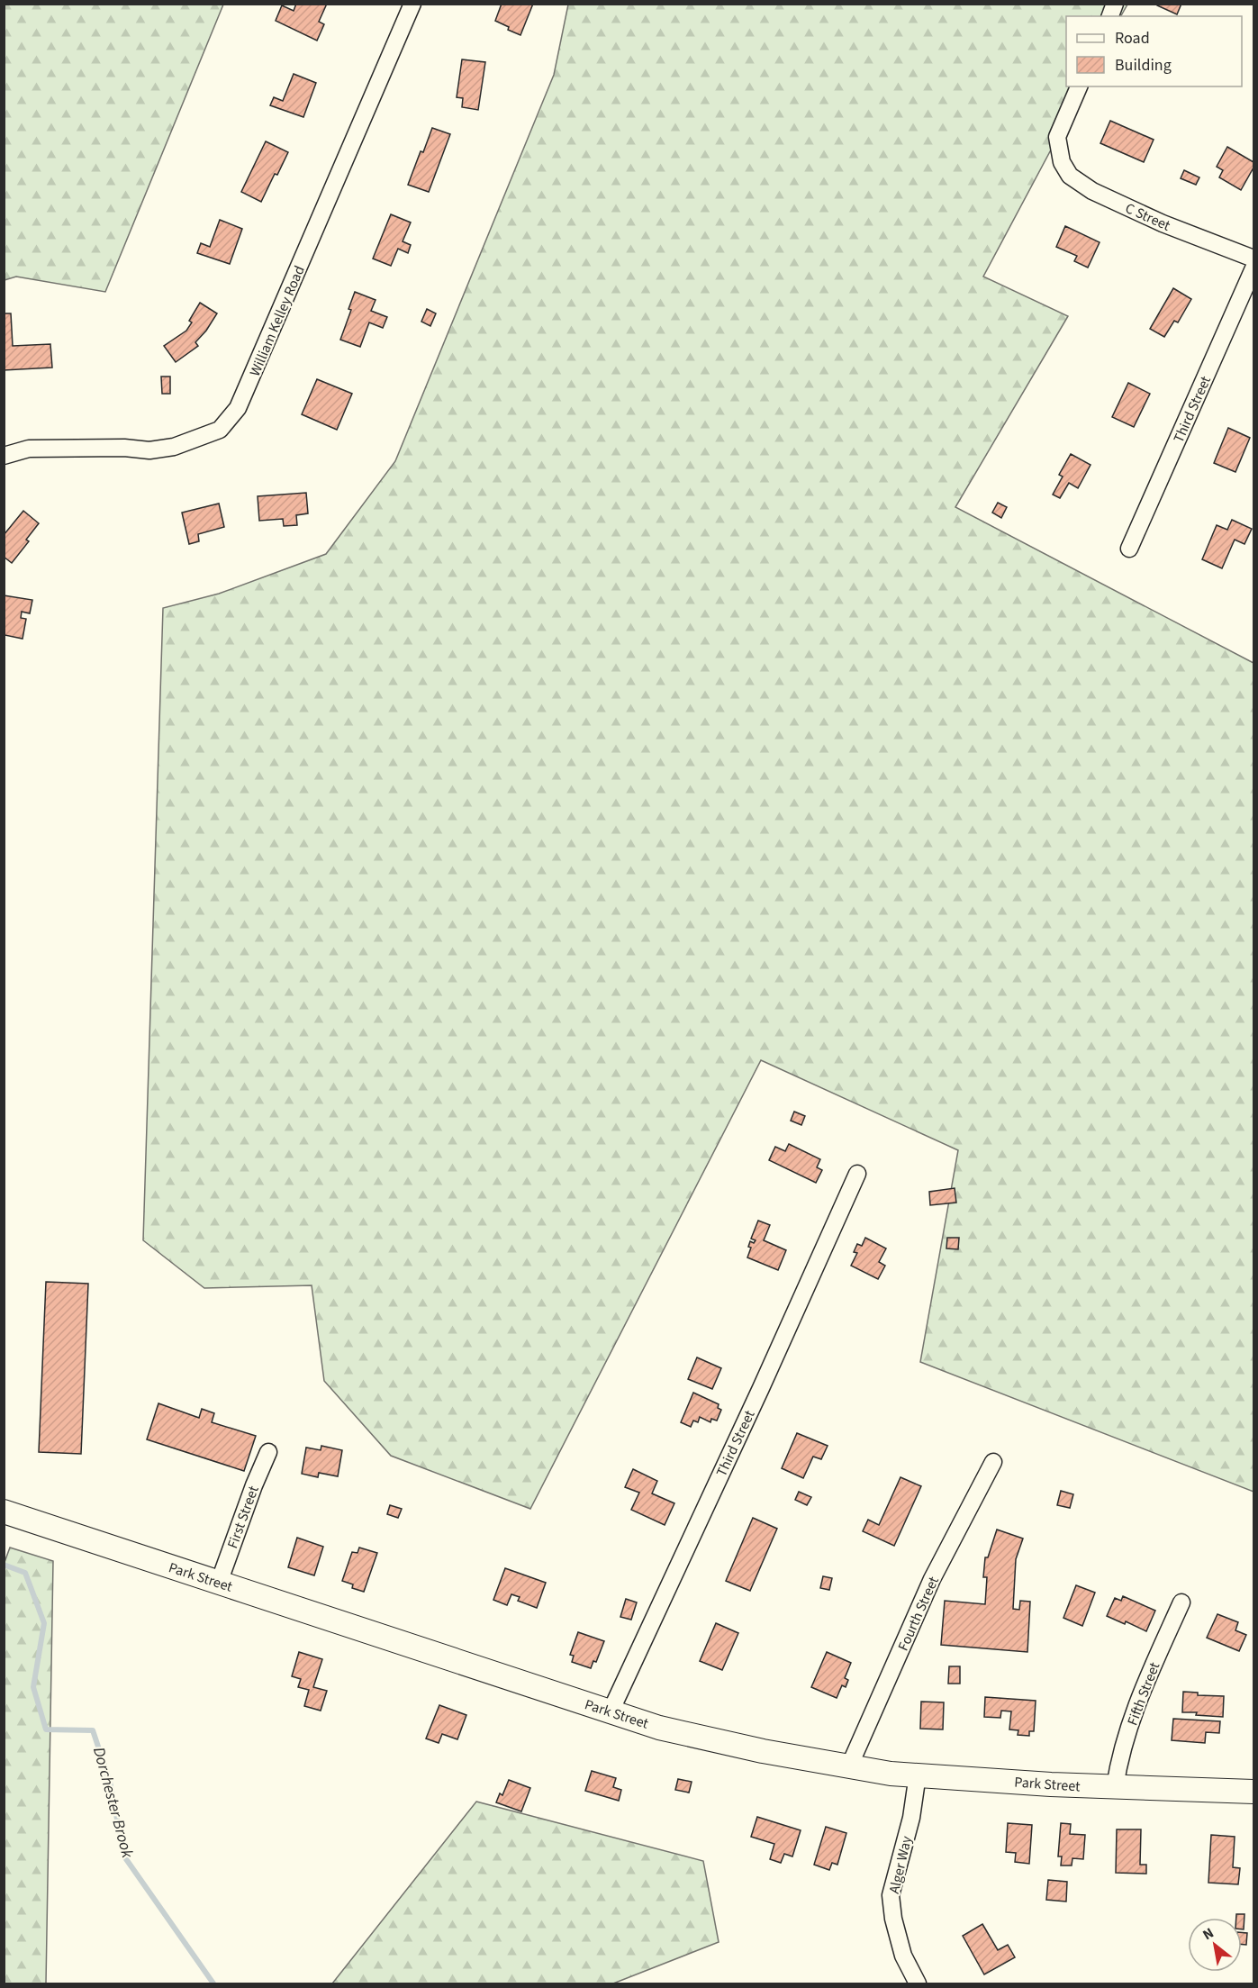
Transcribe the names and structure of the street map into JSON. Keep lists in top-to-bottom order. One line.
{"streets":{"main road":["Park Street"],"street":["C Street","William Kelley Road","Third Street","First Street","Fourth Street","Fifth Street","Alger Way"]},"crossings":[["Third Street","Park Street"],["First Street","Park Street"],["Park Street","Fourth Street"],["Park Street","Fifth Street"],["Park Street","Alger Way"]],"water":["Dorchester Brook"],"legend":["Road","Building"],"north":"top left"}
